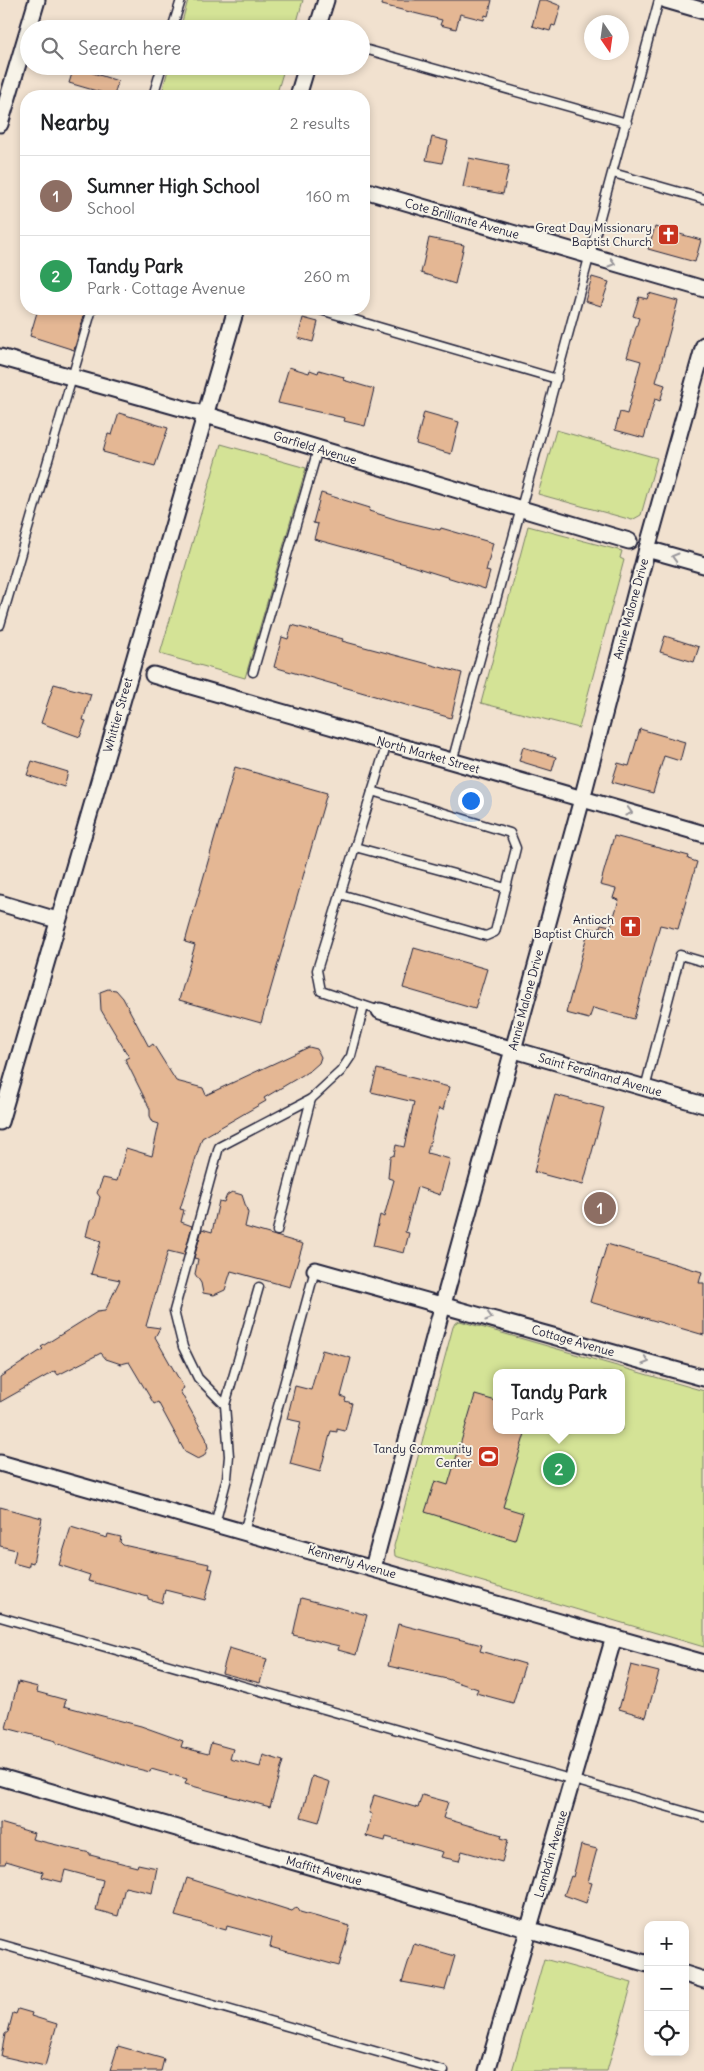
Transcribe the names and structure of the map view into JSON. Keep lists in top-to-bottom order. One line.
{"streets":{"street":["Cote Brilliante Avenue","Garfield Avenue","Annie Malone Drive","Whittier Street","North Market Street","Saint Ferdinand Avenue","Cottage Avenue","Kennerly Avenue","Lambdin Avenue","Maffitt Avenue"]},"crossings":[["Garfield Avenue","Whittier Street"],["Annie Malone Drive","North Market Street"],["Annie Malone Drive","Saint Ferdinand Avenue"],["Annie Malone Drive","Cottage Avenue"],["Annie Malone Drive","Kennerly Avenue"],["Kennerly Avenue","Lambdin Avenue"],["Lambdin Avenue","Maffitt Avenue"]],"one_way":["Cottage Avenue"],"places":{"church":["Great Day Missionary Baptist Church","Antioch Baptist Church"],"sports":["Tandy Community Center"]},"north":"bottom","page":{"search":"Search here","heading":["Nearby","2 results"],"list":[{"mark":"1","name":"Sumner High School","note":"School","value":"160 m"},{"mark":"2","name":"Tandy Park","note":"Park · Cottage Avenue","value":"260 m"}],"pins":["1","2"],"popup":["Tandy Park","Park"],"map_buttons":["+","−"]}}
